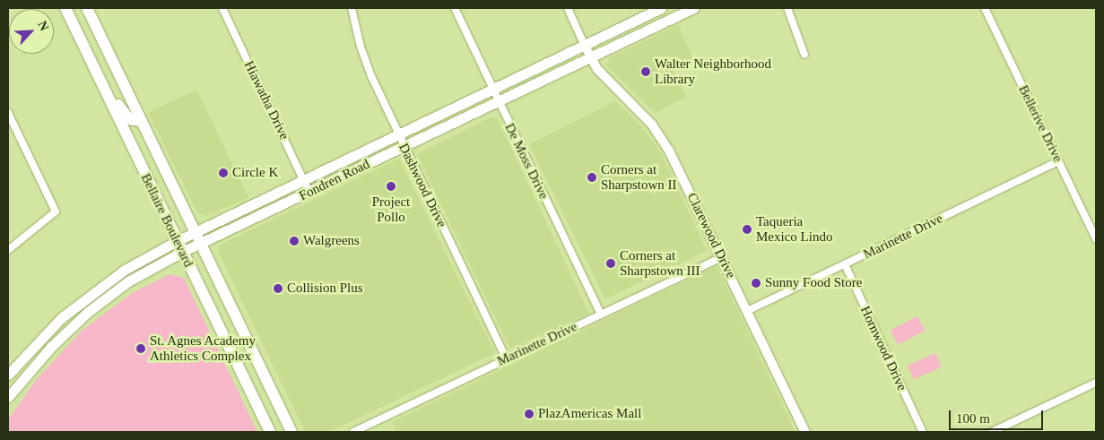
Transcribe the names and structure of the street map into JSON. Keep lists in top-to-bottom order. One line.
{"streets":{"main road":["Fondren Road","Bellaire Boulevard"],"street":["Hiawatha Drive","Bellerive Drive","De Moss Drive","Dashwood Drive","Clarewood Drive","Marinette Drive","Hornwood Drive"]},"crossings":[["Hiawatha Drive","Fondren Road"],["Bellerive Drive","Marinette Drive"],["De Moss Drive","Fondren Road"],["De Moss Drive","Marinette Drive"],["Fondren Road","Dashwood Drive"],["Fondren Road","Bellaire Boulevard"],["Fondren Road","Clarewood Drive"],["Dashwood Drive","Marinette Drive"],["Clarewood Drive","Marinette Drive"],["Marinette Drive","Hornwood Drive"]],"places":["Walter Neighborhood Library","Circle K","Corners at Sharpstown II","Project Pollo","Taqueria Mexico Lindo","Walgreens","Corners at Sharpstown III","Sunny Food Store","Collision Plus","St. Agnes Academy Athletics Complex","PlazAmericas Mall"],"scale_bar":"100 m","north":"top right"}
